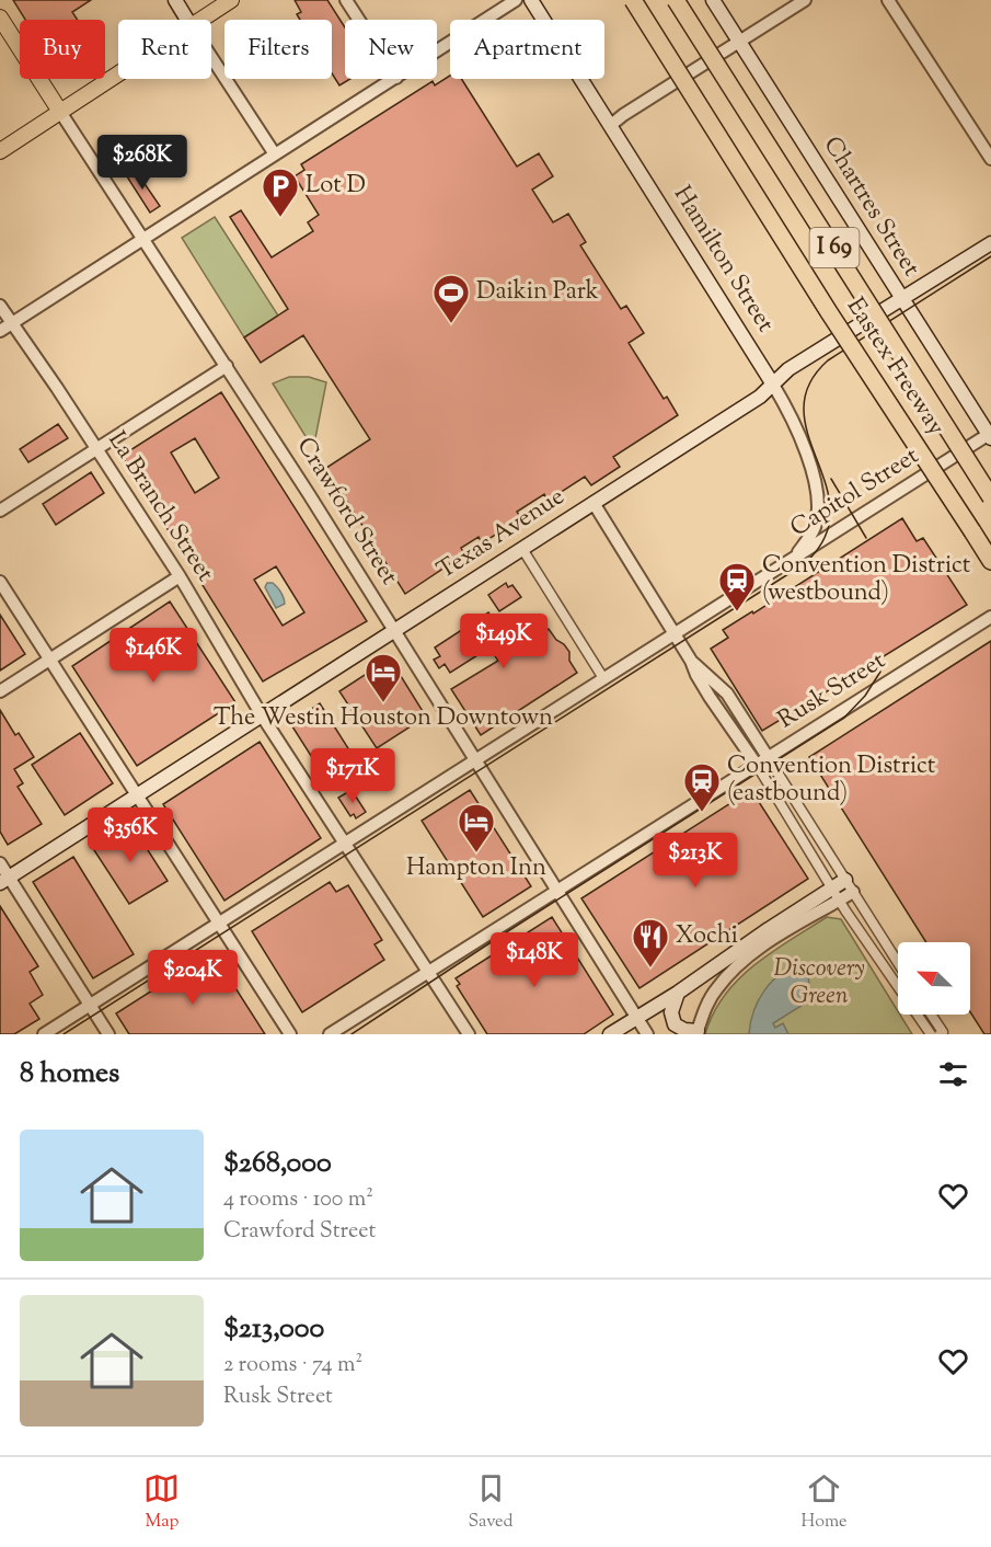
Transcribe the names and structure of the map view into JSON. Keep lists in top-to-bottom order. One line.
{"streets":{"highway":["I 69","Eastex Freeway"],"main road":["Chartres Street","Hamilton Street","Crawford Street","Texas Avenue"],"street":["Capitol Street","La Branch Street","Rusk Street"]},"crossings":[["Chartres Street","Capitol Street"],["Chartres Street","Texas Avenue"],["Hamilton Street","Capitol Street"],["Hamilton Street","Texas Avenue"],["Capitol Street","La Branch Street"],["Capitol Street","Crawford Street"],["La Branch Street","Texas Avenue"],["La Branch Street","Rusk Street"],["Crawford Street","Texas Avenue"],["Crawford Street","Rusk Street"]],"parks":["Discovery Green"],"places":{"parking":["Lot D"],"sports":["Daikin Park"],"station":["Convention District (westbound)","Convention District (eastbound)"],"hotel":["The Westin Houston Downtown","Hampton Inn"],"restaurant":["Xochi"]},"north":"top left","page":{"chip":["Buy","Rent","Filters","New","Apartment"],"price":["$268K","$149K","$146K","$171K","$356K","$213K","$148K","$204K"],"heading":"8 homes","list":[{"name":"$268,000","note":"4 rooms · 100 m² · Crawford Street"},{"name":"$213,000","note":"2 rooms · 74 m² · Rusk Street"}],"tabs":["Map","Saved","Home"]}}
